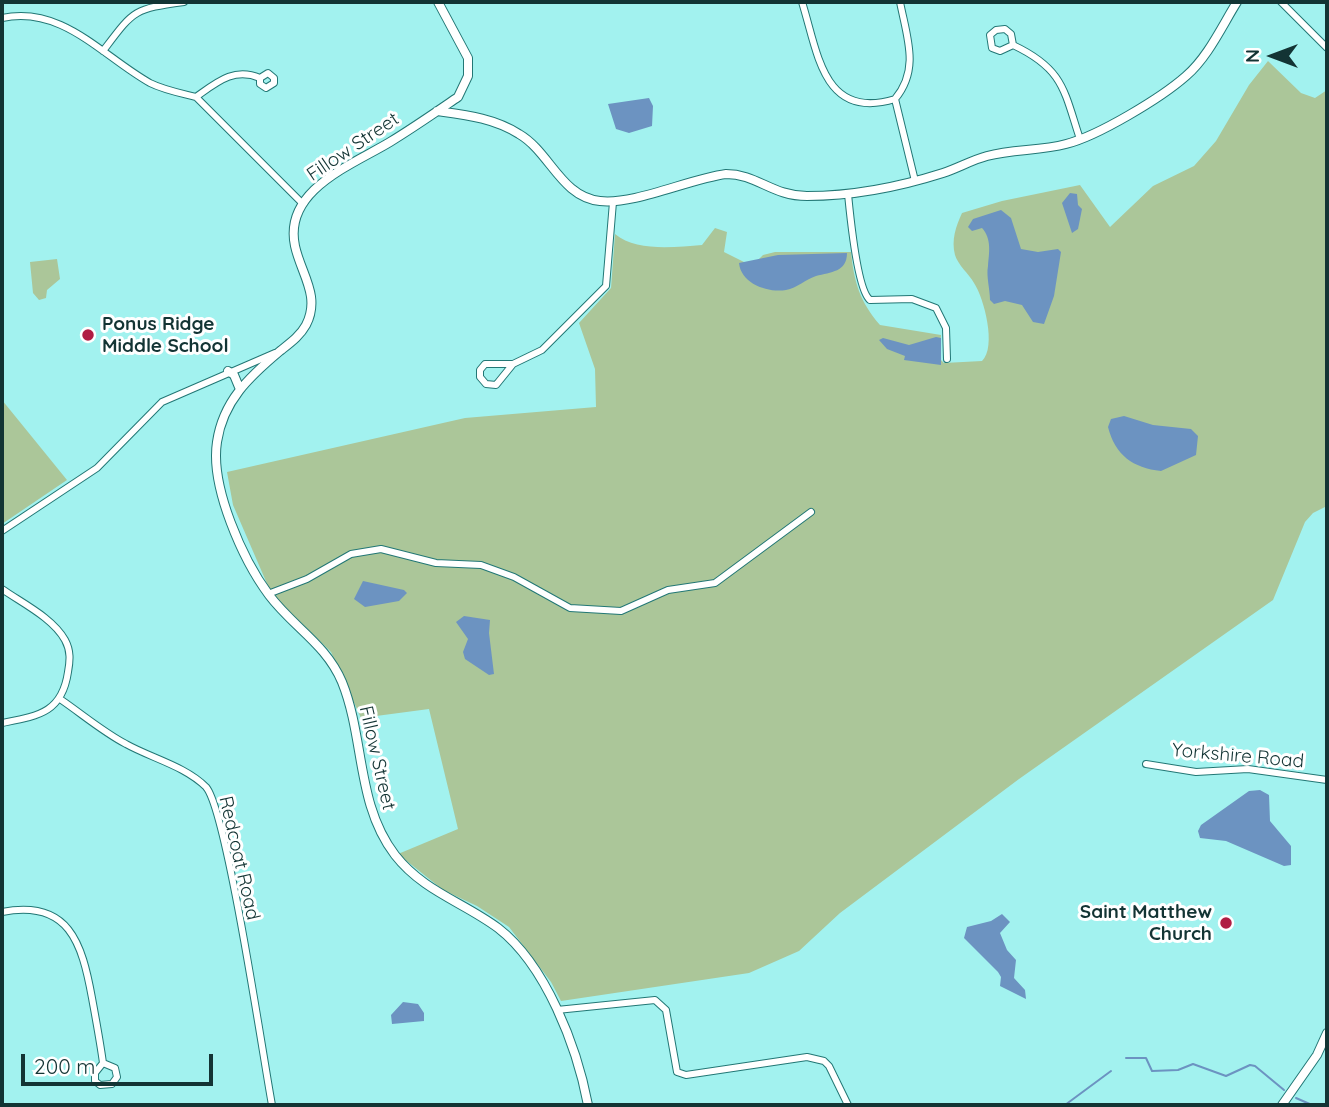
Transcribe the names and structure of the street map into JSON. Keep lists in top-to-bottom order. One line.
{"streets":{"street":["Fillow Street","Yorkshire Road","Redcoat Road"]},"places":["Ponus Ridge Middle School","Saint Matthew Church"],"scale_bar":"200 m","north":"left"}
